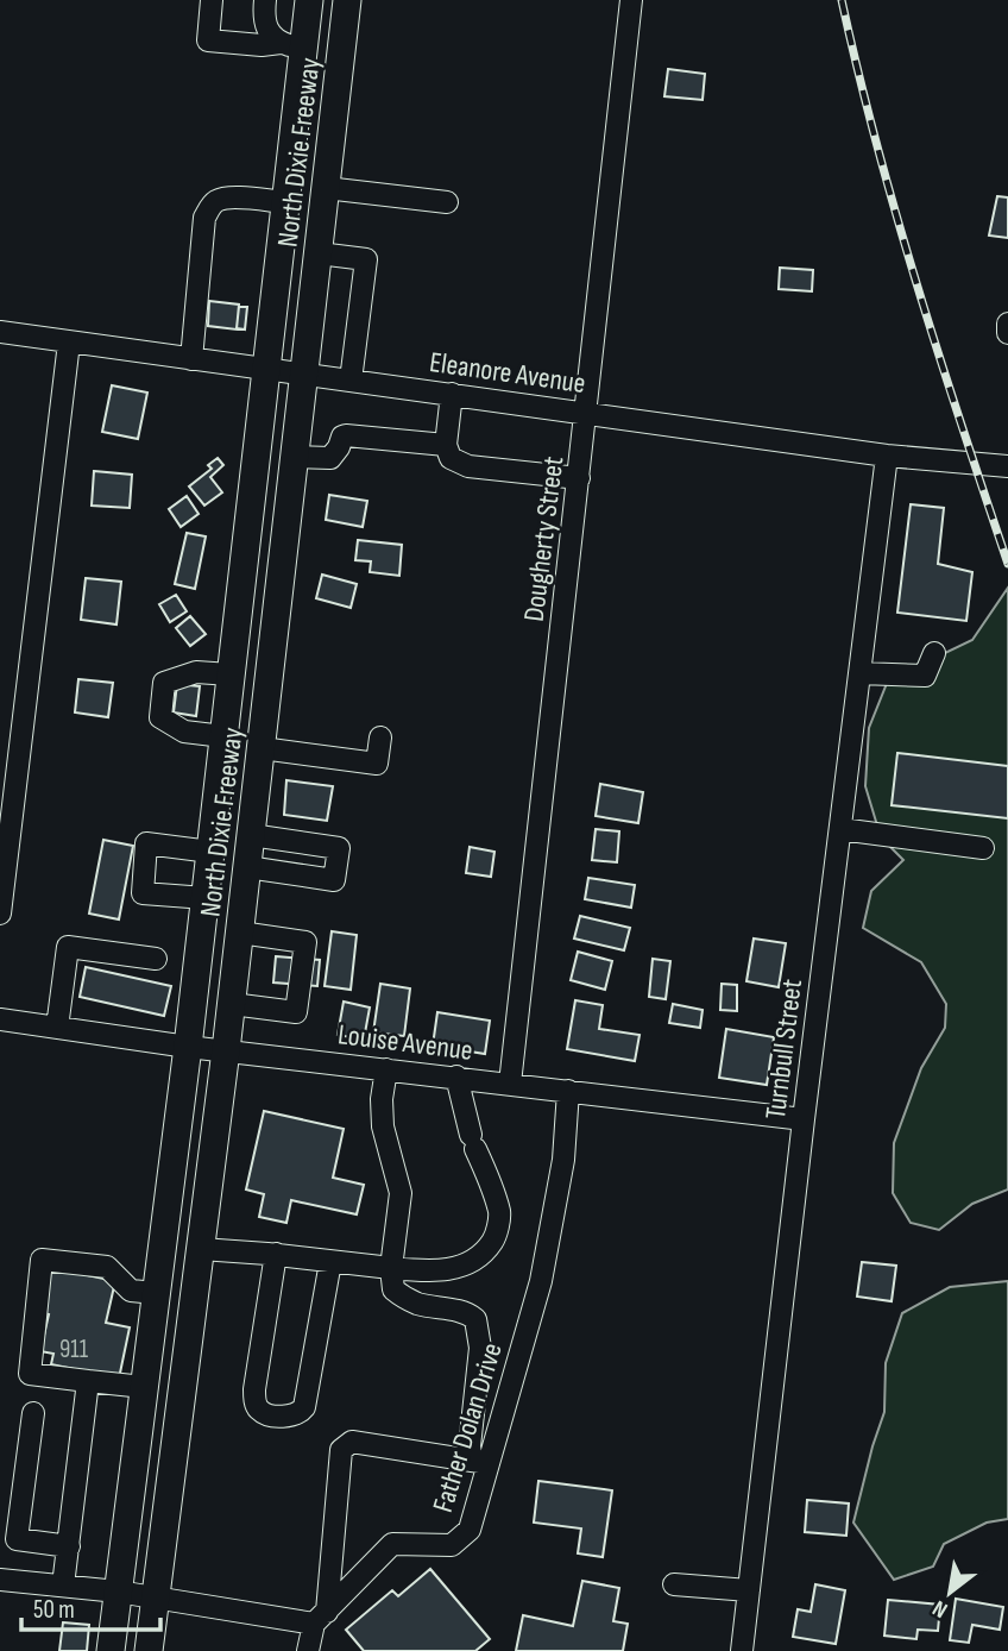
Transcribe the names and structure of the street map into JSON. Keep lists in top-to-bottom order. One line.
{"streets":{"main road":["North Dixie Freeway"],"street":["Eleanore Avenue","Dougherty Street","Louise Avenue","Turnbull Street","Father Dolan Drive"]},"crossings":[["North Dixie Freeway","Eleanore Avenue"],["North Dixie Freeway","Louise Avenue"],["Eleanore Avenue","Dougherty Street"],["Eleanore Avenue","Turnbull Street"],["Dougherty Street","Louise Avenue"],["Louise Avenue","Turnbull Street"],["Louise Avenue","Father Dolan Drive"]],"house_numbers":["911"],"scale_bar":"50 m","north":"bottom left"}
